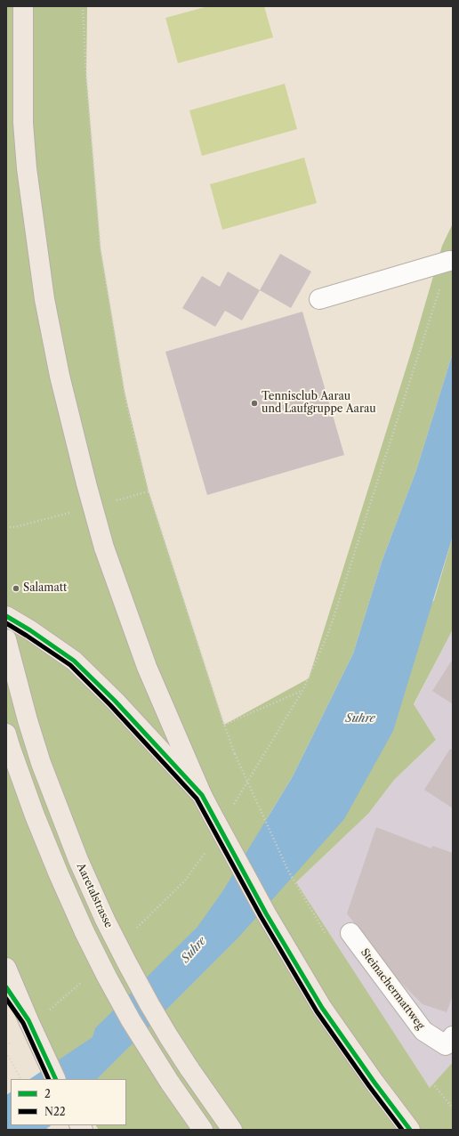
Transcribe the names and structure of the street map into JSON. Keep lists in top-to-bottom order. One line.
{"streets":{"main road":["Aaretalstrasse"],"lane":["Steinachermattweg"]},"water":["Suhre"],"places":["Tennisclub Aarau und Laufgruppe Aarau","Salamatt"],"lines":["transit line 2","transit line N22"],"legend":["2","N22"]}
